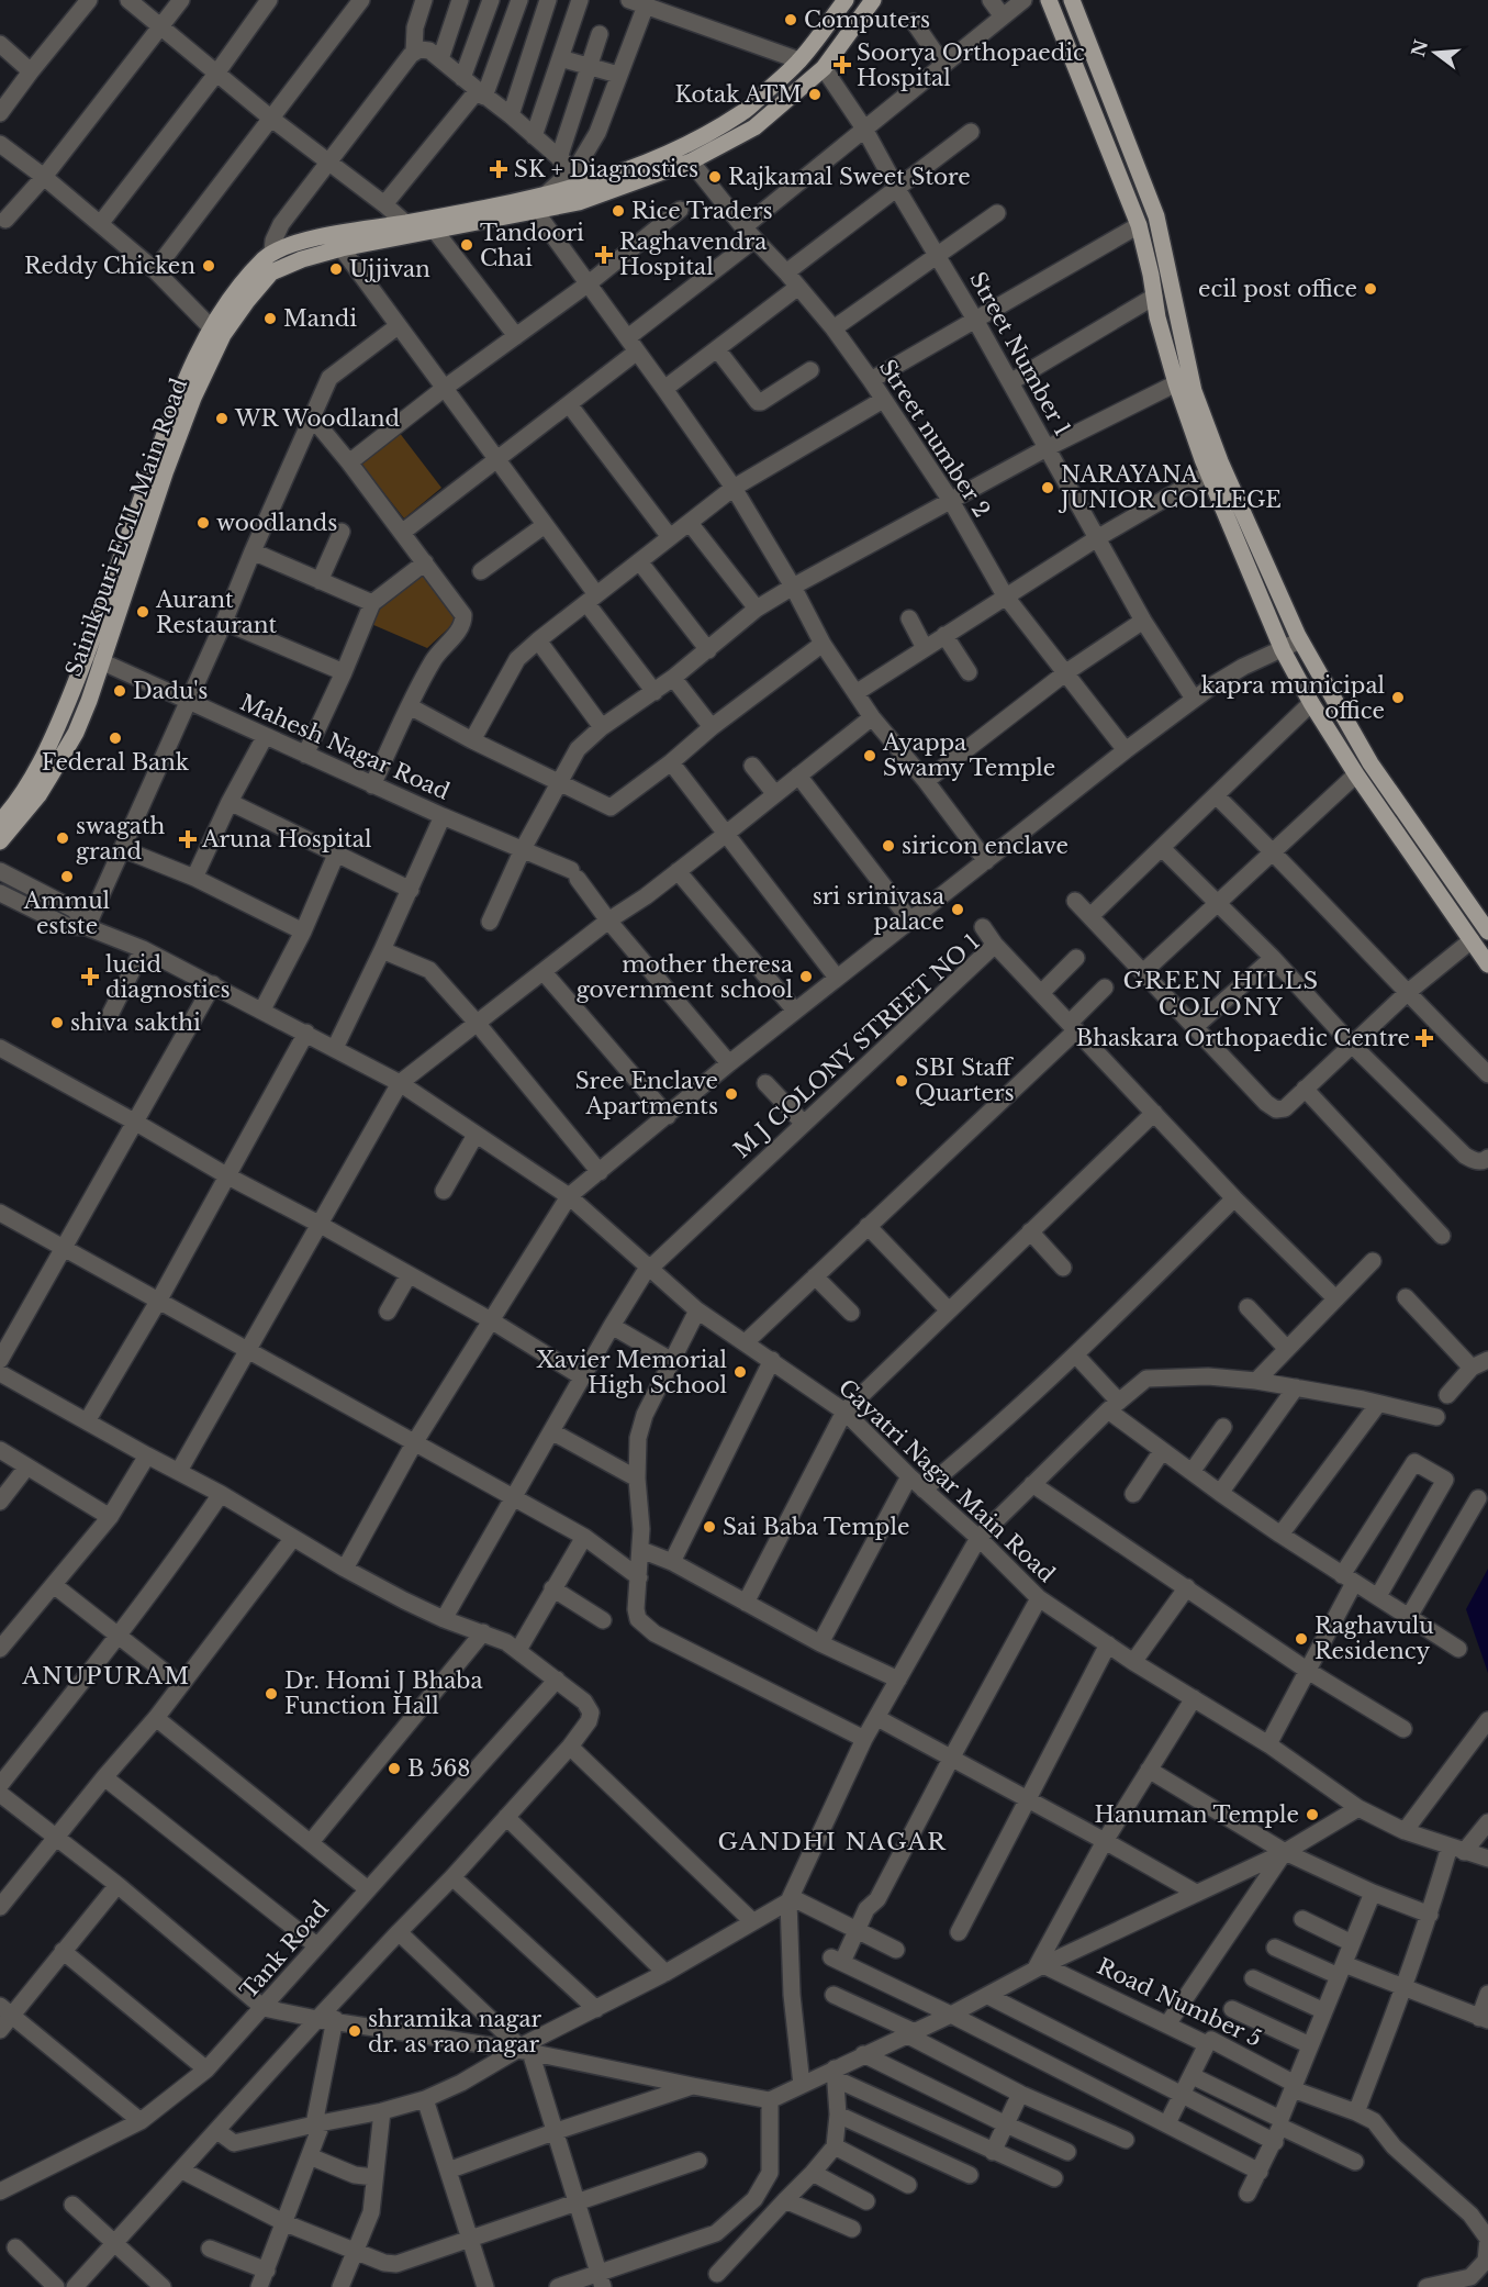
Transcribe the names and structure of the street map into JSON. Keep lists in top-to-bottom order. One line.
{"streets":{"main road":["Sainikpuri-ECIL Main Road"],"street":["Street Number 1","Street number 2","Mahesh Nagar Road","M J COLONY STREET NO 1","Gayatri Nagar Main Road","Tank Road","Road Number 5"]},"crossings":[["Street Number 1","Sainikpuri-ECIL Main Road"],["Street number 2","Sainikpuri-ECIL Main Road"],["Sainikpuri-ECIL Main Road","Mahesh Nagar Road"],["M J COLONY STREET NO 1","Gayatri Nagar Main Road"]],"districts":["GREEN HILLS COLONY","ANUPURAM","GANDHI NAGAR"],"places":{"other":["Computers","Kotak ATM","Rajkamal Sweet Store","Rice Traders","Tandoori Chai","Reddy Chicken","Ujjivan","ecil post office","Mandi","WR Woodland","NARAYANA JUNIOR COLLEGE","woodlands","Aurant Restaurant","Dadu's","kapra municipal office","Federal Bank","Ayappa Swamy Temple","swagath grand","siricon enclave","Ammul estste","sri srinivasa palace","mother theresa government school","shiva sakthi","SBI Staff Quarters","Sree Enclave Apartments","Xavier Memorial High School","Sai Baba Temple","Raghavulu Residency","Dr. Homi J Bhaba Function Hall","B 568","Hanuman Temple","shramika nagar dr. as rao nagar"],"health":["Soorya Orthopaedic Hospital","SK + Diagnostics","Raghavendra Hospital","Aruna Hospital","lucid diagnostics","Bhaskara Orthopaedic Centre"]},"north":"left"}
